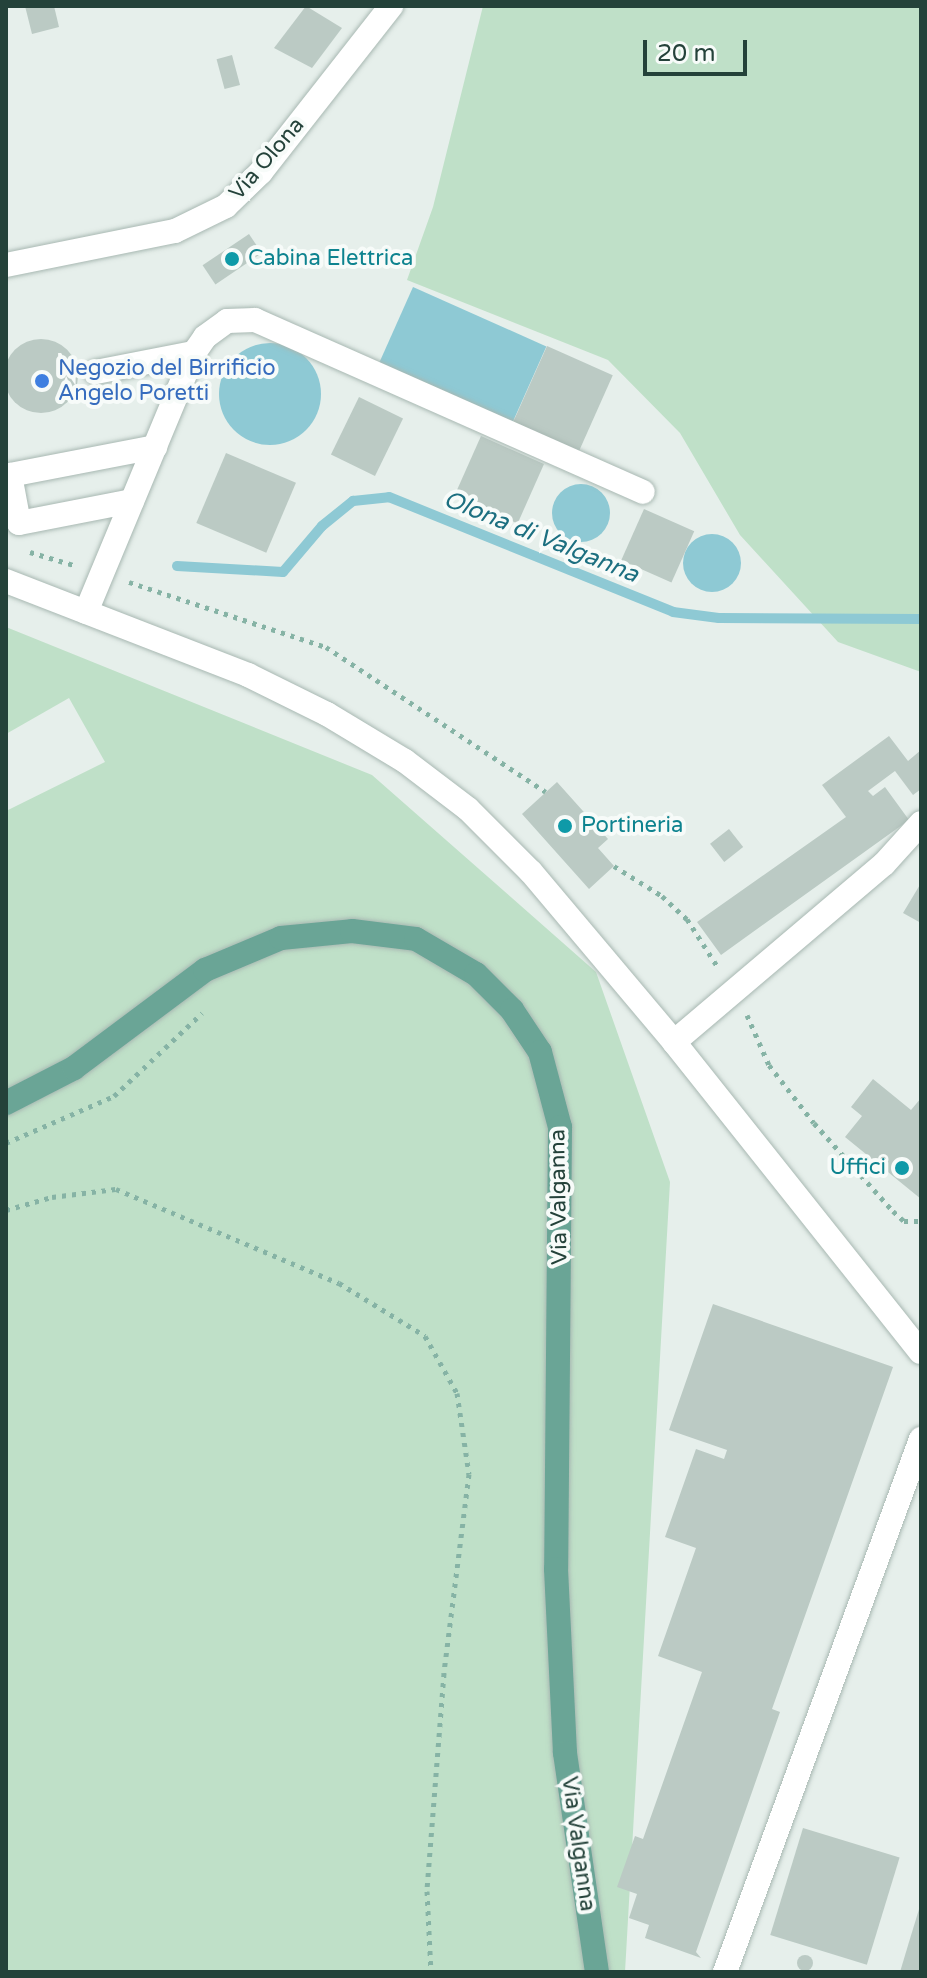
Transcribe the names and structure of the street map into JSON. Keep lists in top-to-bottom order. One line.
{"streets":{"main road":["Via Valganna"],"street":["Via Olona"]},"water":["Olona di Valganna"],"places":["Cabina Elettrica","Negozio del Birrificio Angelo Poretti","Portineria","Uffici"],"scale_bar":"20 m"}
